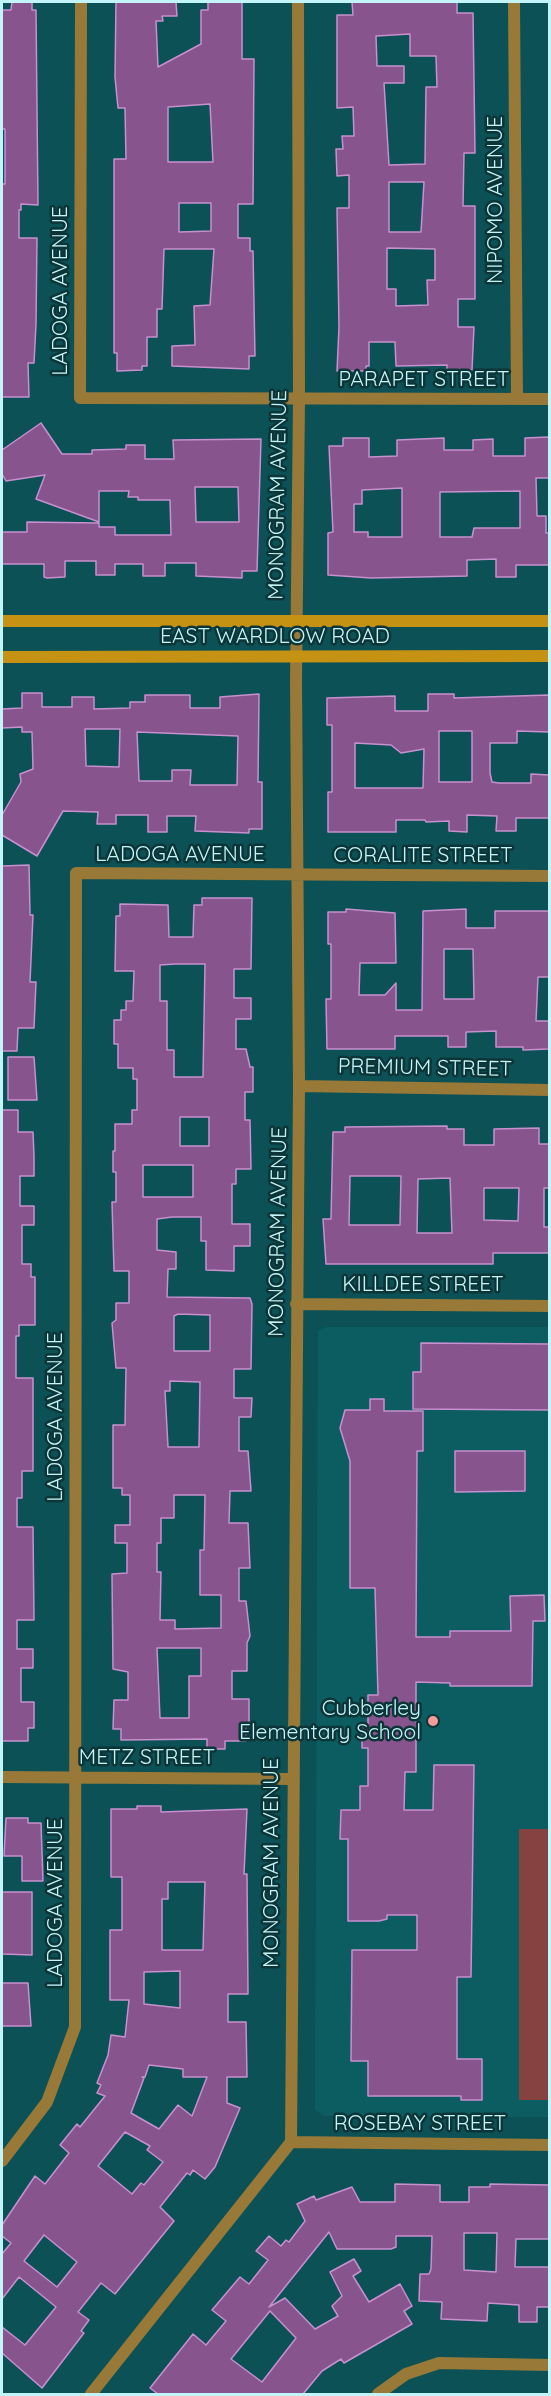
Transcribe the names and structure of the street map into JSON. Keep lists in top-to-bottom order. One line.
{"streets":{"main road":["EAST WARDLOW ROAD"],"street":["NIPOMO AVENUE","LADOGA AVENUE","PARAPET STREET","MONOGRAM AVENUE","CORALITE STREET","PREMIUM STREET","KILLDEE STREET","METZ STREET","ROSEBAY STREET"]},"crossings":[["NIPOMO AVENUE","PARAPET STREET"],["LADOGA AVENUE","PARAPET STREET"],["LADOGA AVENUE","MONOGRAM AVENUE"],["LADOGA AVENUE","CORALITE STREET"],["LADOGA AVENUE","METZ STREET"],["PARAPET STREET","MONOGRAM AVENUE"],["MONOGRAM AVENUE","EAST WARDLOW ROAD"],["MONOGRAM AVENUE","CORALITE STREET"],["MONOGRAM AVENUE","PREMIUM STREET"],["MONOGRAM AVENUE","KILLDEE STREET"],["MONOGRAM AVENUE","METZ STREET"],["MONOGRAM AVENUE","ROSEBAY STREET"]],"places":["Cubberley Elementary School"]}
